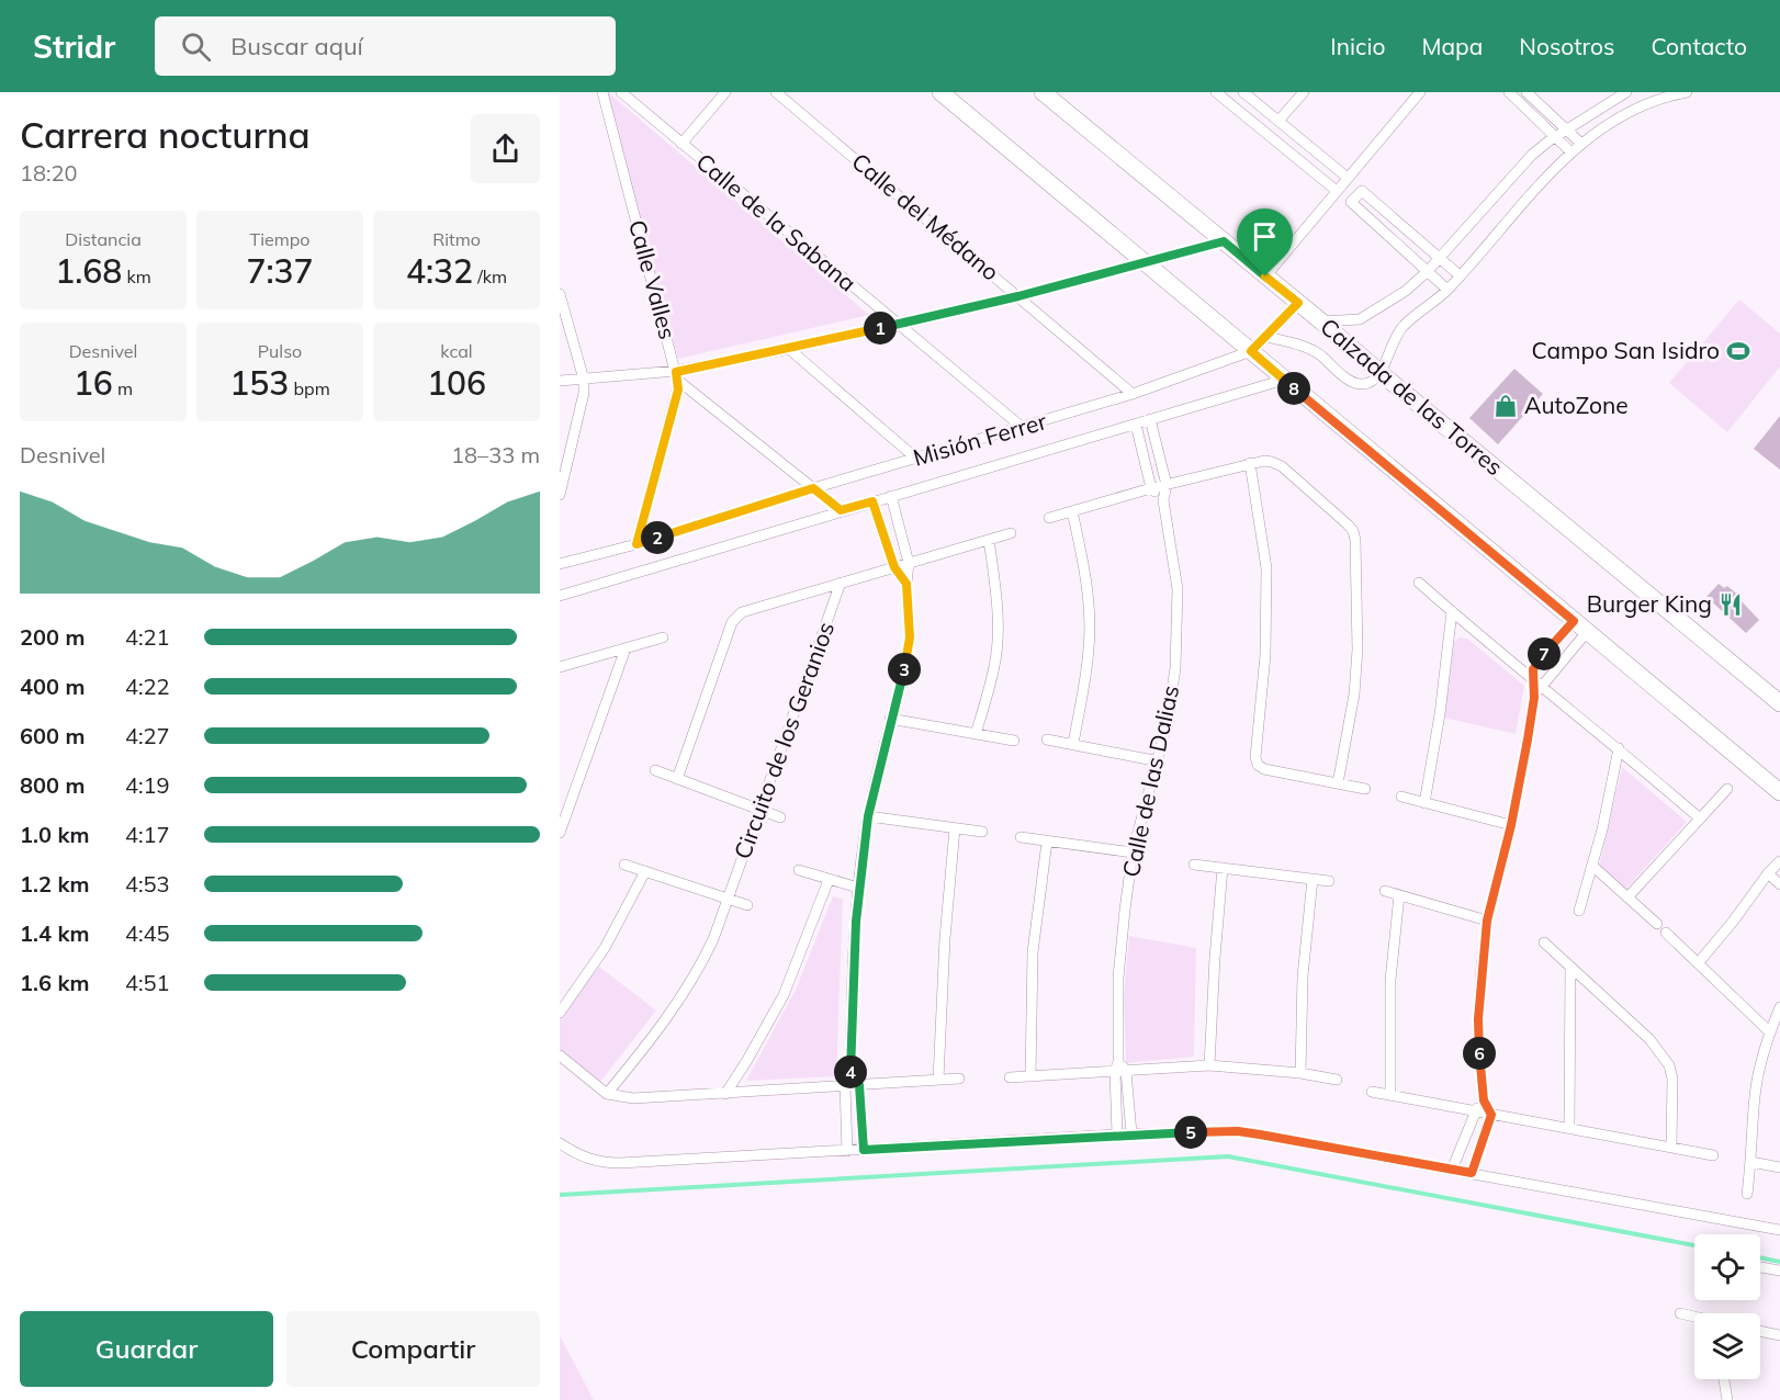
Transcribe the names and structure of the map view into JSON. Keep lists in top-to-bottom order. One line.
{"streets":{"main road":["Calzada de las Torres"],"street":["Calle del Médano","Calle de la Sabana","Calle Valles","Misión Ferrer","Circuito de los Geranios","Calle de las Dalias"]},"crossings":[["Calle del Médano","Misión Ferrer"],["Calle de la Sabana","Misión Ferrer"],["Calle Valles","Misión Ferrer"],["Calzada de las Torres","Misión Ferrer"]],"places":{"sports":["Campo San Isidro"],"shop":["AutoZone"],"restaurant":["Burger King"]},"page":{"header":"Stridr","search":"Buscar aquí","nav":["Inicio","Mapa","Nosotros","Contacto"],"heading":["Carrera nocturna","18:20"],"stats":[["Distancia","1.68 km"],["Tiempo","7:37"],["Ritmo","4:32 /km"],["Desnivel","16 m"],["Pulso","153 bpm"],["kcal","106"]],"pins":["1","8","2","7","3","6","4","5"],"chart":["Desnivel","18–33 m"],"list":[{"name":"200 m","note":"4:21"},{"name":"400 m","note":"4:22"},{"name":"600 m","note":"4:27"},{"name":"800 m","note":"4:19"},{"name":"1.0 km","note":"4:17"},{"name":"1.2 km","note":"4:53"},{"name":"1.4 km","note":"4:45"},{"name":"1.6 km","note":"4:51"}],"buttons":["Guardar","Compartir"]}}
